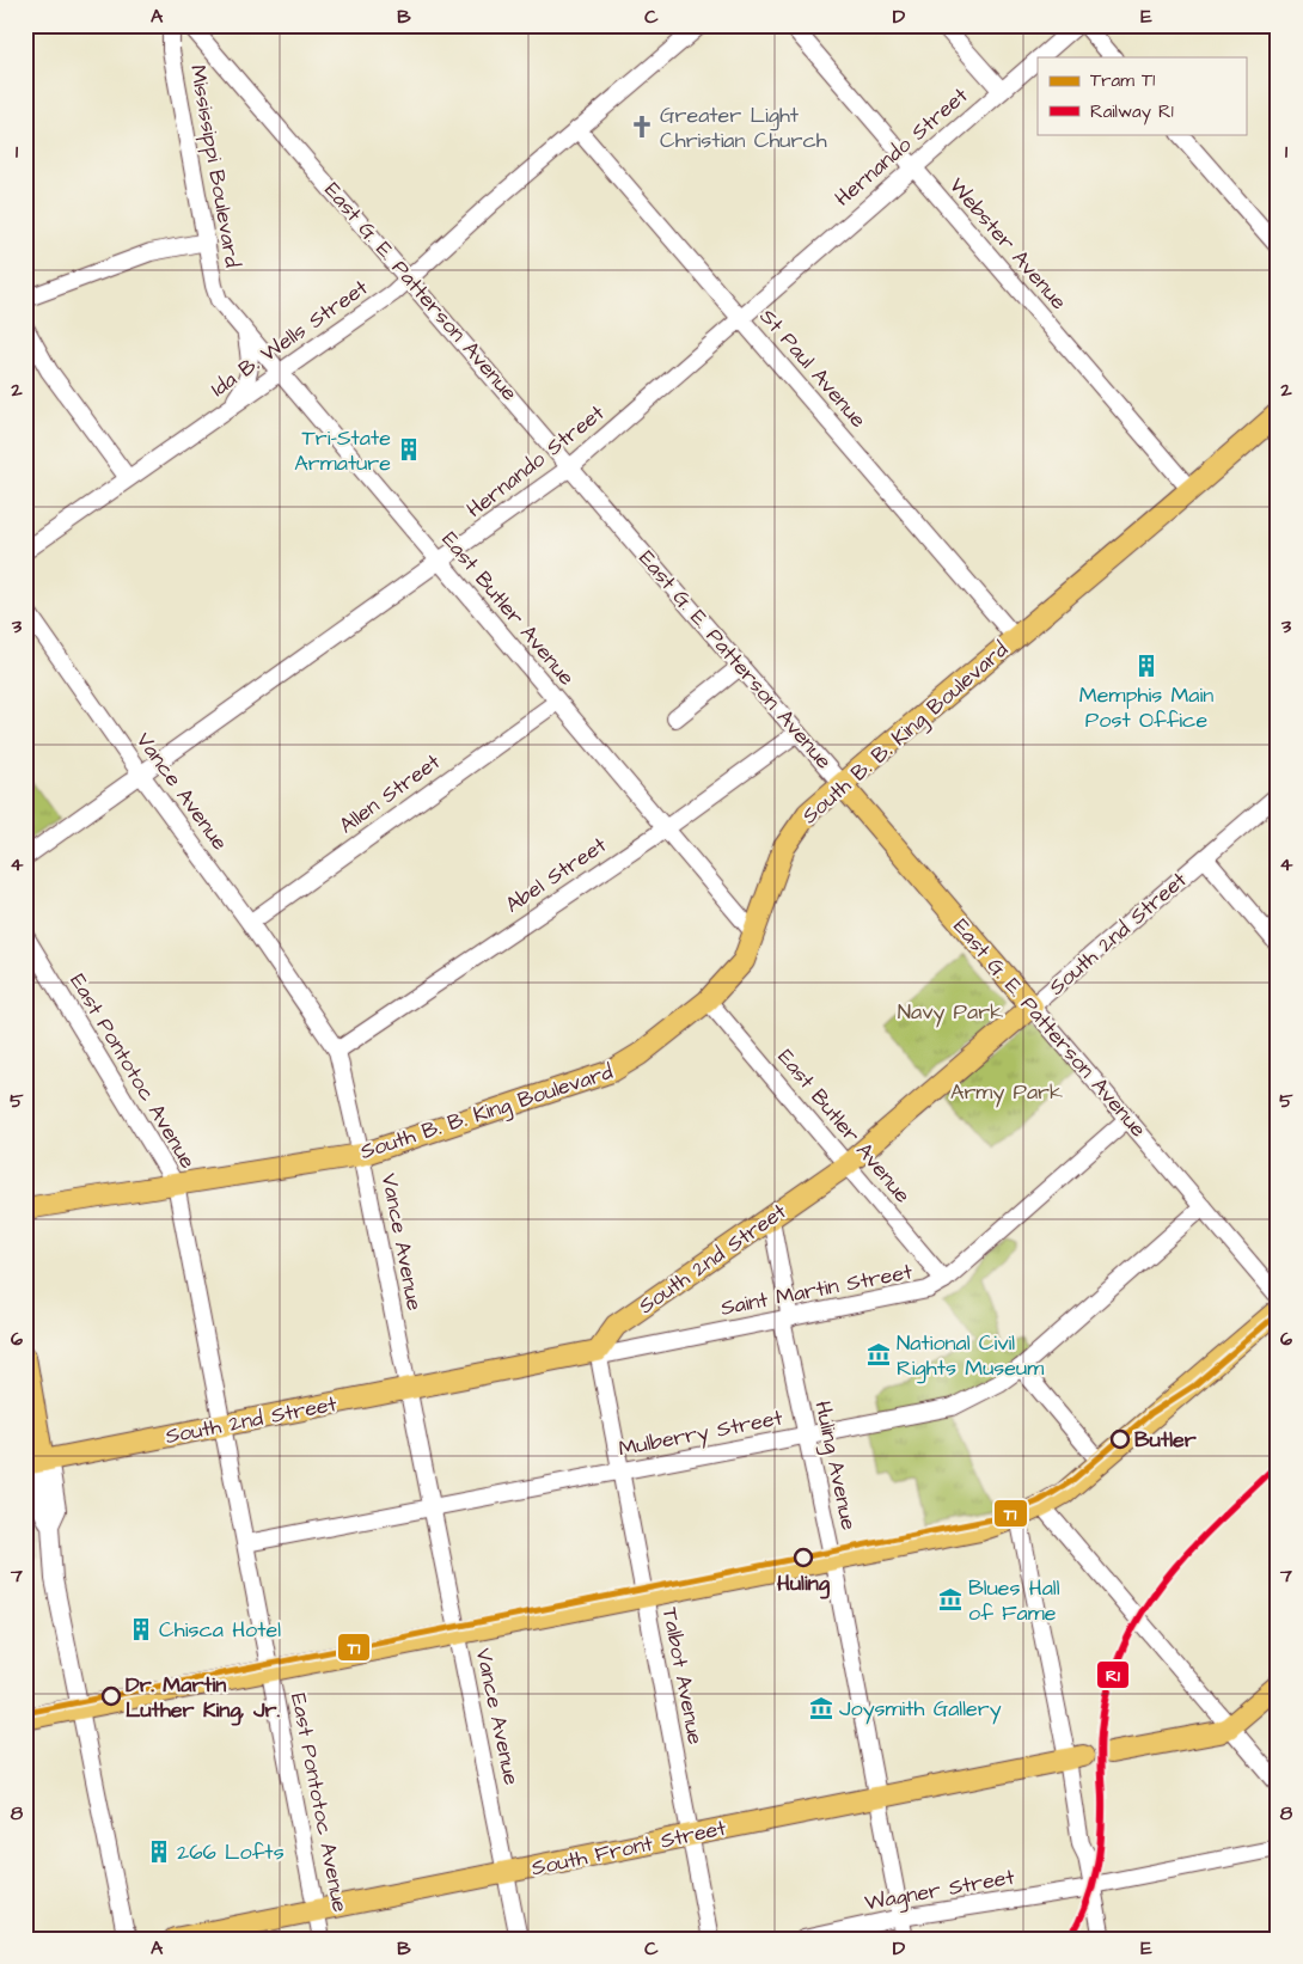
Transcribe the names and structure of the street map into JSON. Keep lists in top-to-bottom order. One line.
{"streets":{"main road":["East G. E. Patterson Avenue","South B. B. King Boulevard","South 2nd Street","South Front Street"],"street":["Hernando Street","Mississippi Boulevard","Webster Avenue","Ida B. Wells Street","St Paul Avenue","East Butler Avenue","Vance Avenue","Allen Street","Abel Street","East Pontotoc Avenue","Saint Martin Street","Mulberry Street","Huling Avenue","Talbot Avenue","Wagner Street"]},"crossings":[["Hernando Street","Webster Avenue"],["Hernando Street","East G. E. Patterson Avenue"],["Hernando Street","St Paul Avenue"],["Hernando Street","East Butler Avenue"],["Hernando Street","Vance Avenue"],["Mississippi Boulevard","East Butler Avenue"],["Webster Avenue","South B. B. King Boulevard"],["East G. E. Patterson Avenue","Ida B. Wells Street"],["East G. E. Patterson Avenue","South B. B. King Boulevard"],["East G. E. Patterson Avenue","Abel Street"],["East G. E. Patterson Avenue","South 2nd Street"],["East G. E. Patterson Avenue","Saint Martin Street"],["East G. E. Patterson Avenue","Mulberry Street"],["Ida B. Wells Street","St Paul Avenue"],["Ida B. Wells Street","East Butler Avenue"],["St Paul Avenue","South B. B. King Boulevard"],["East Butler Avenue","South B. B. King Boulevard"],["East Butler Avenue","Allen Street"],["East Butler Avenue","Abel Street"],["East Butler Avenue","South 2nd Street"],["East Butler Avenue","Saint Martin Street"],["South B. B. King Boulevard","Vance Avenue"],["South B. B. King Boulevard","East Pontotoc Avenue"],["Vance Avenue","Allen Street"],["Vance Avenue","Abel Street"],["Vance Avenue","South 2nd Street"],["Vance Avenue","Mulberry Street"],["Vance Avenue","South Front Street"],["South 2nd Street","East Pontotoc Avenue"],["South 2nd Street","Saint Martin Street"],["South 2nd Street","Huling Avenue"],["South 2nd Street","Talbot Avenue"],["East Pontotoc Avenue","Mulberry Street"],["East Pontotoc Avenue","South Front Street"],["Saint Martin Street","Huling Avenue"],["Saint Martin Street","Talbot Avenue"],["Mulberry Street","Huling Avenue"],["Mulberry Street","Talbot Avenue"],["Huling Avenue","South Front Street"],["Huling Avenue","Wagner Street"],["Talbot Avenue","South Front Street"]],"parks":["Navy Park","Army Park"],"places":{"church":["Greater Light Christian Church"],"building":["Tri-State Armature","Memphis Main Post Office","Chisca Hotel","266 Lofts"],"museum":["National Civil Rights Museum","Blues Hall of Fame","Joysmith Gallery"],"other":["Butler","Huling","Dr. Martin Luther King, Jr."]},"lines":["tram line T1","rail line R1"],"legend":["Tram T1","Railway R1"],"grid":{"columns":["A","B","C","D","E"],"rows":["1","2","3","4","5","6","7","8"]}}
